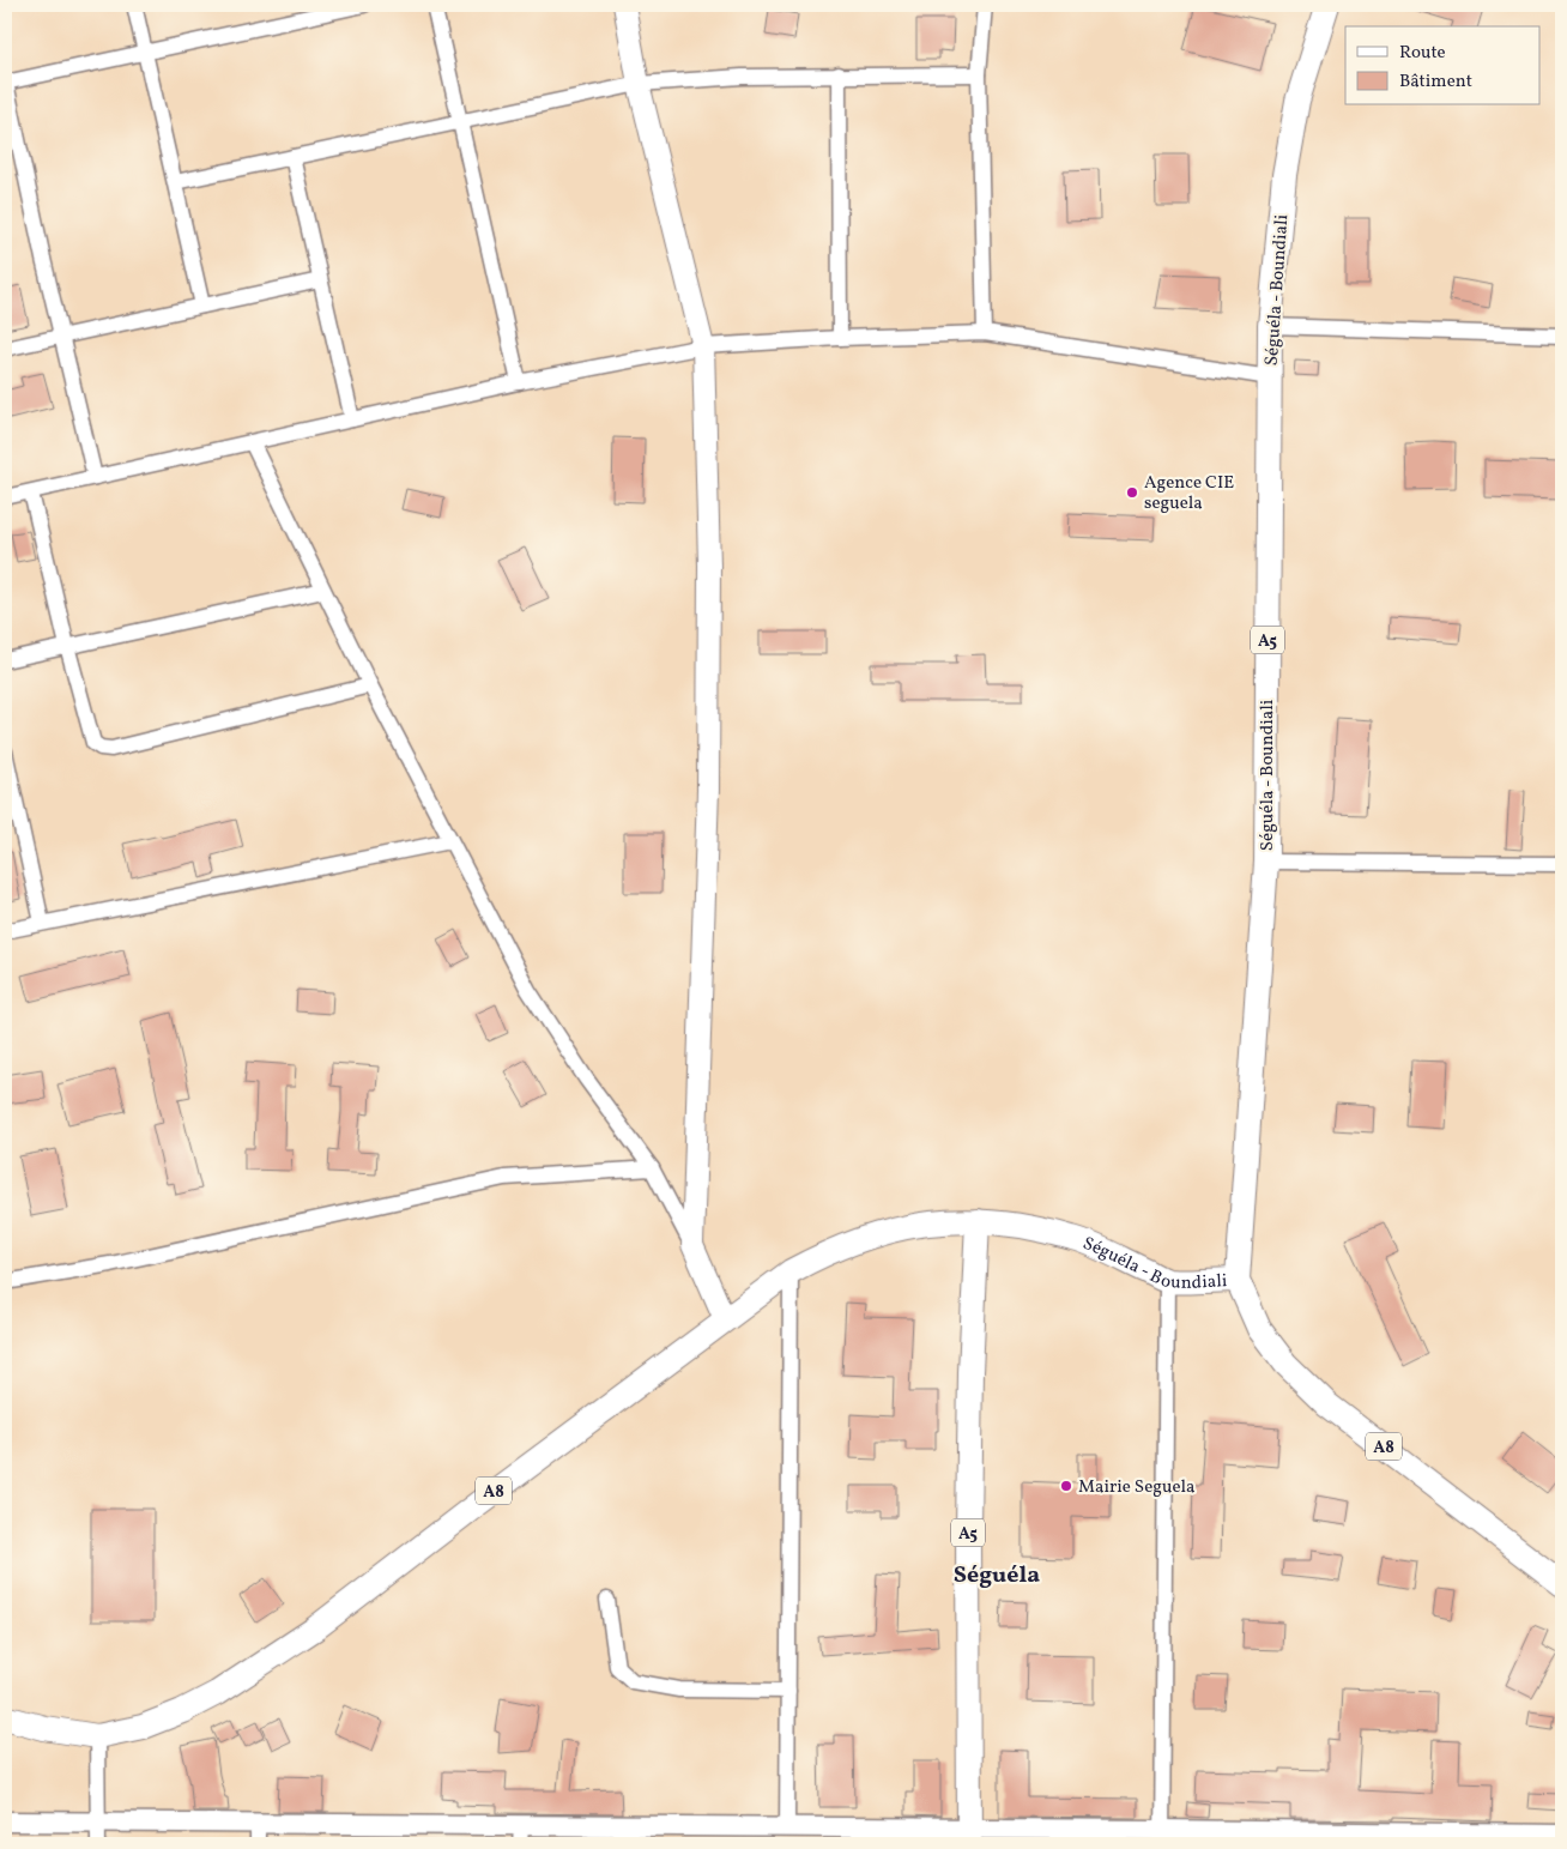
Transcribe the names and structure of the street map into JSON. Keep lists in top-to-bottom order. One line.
{"streets":{"main road":["Séguéla - Boundiali","A5","A8"]},"crossings":[["Séguéla - Boundiali","A5"],["Séguéla - Boundiali","A8"],["A5","A8"]],"districts":["Séguéla"],"places":["Agence CIE seguela","Mairie Seguela"],"legend":["Route","Bâtiment"]}
